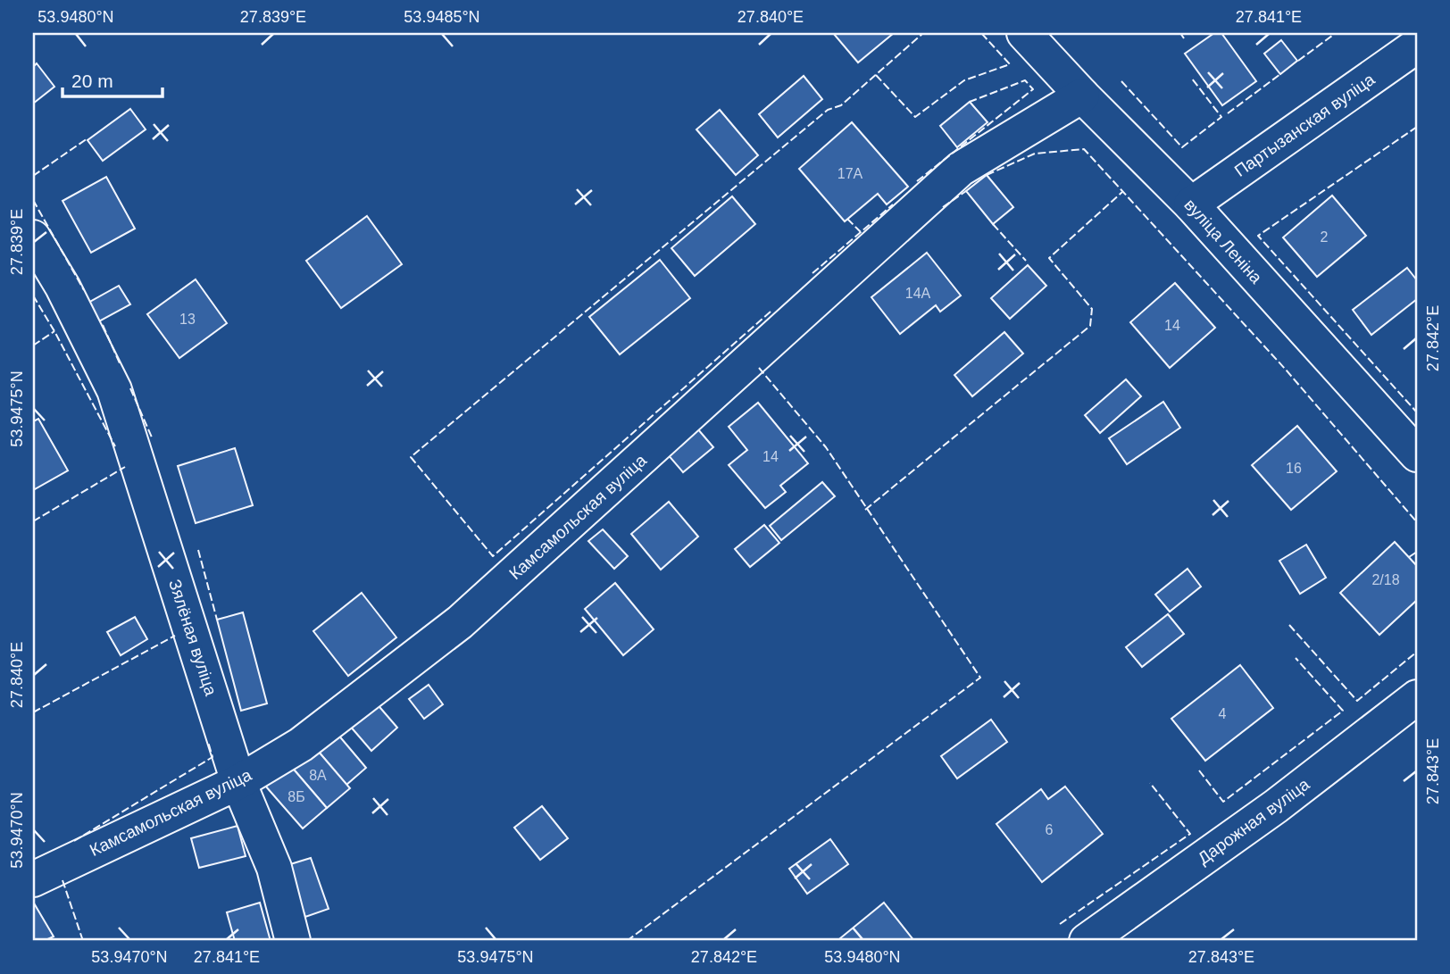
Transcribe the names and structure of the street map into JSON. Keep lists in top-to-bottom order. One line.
{"streets":{"street":["Партызанская вуліца","вуліца Леніна","Камсамольская вуліца","Зялёная вуліца","Дарожная вуліца"]},"crossings":[["Партызанская вуліца","вуліца Леніна"],["вуліца Леніна","Камсамольская вуліца"],["Камсамольская вуліца","Зялёная вуліца"]],"house_numbers":["17А","2","14А","13","14","14","16","2/18","4","8А","8Б","6"],"scale_bar":"20 m","coordinates":["53.9480°N","27.839°E","53.9485°N","27.840°E","27.841°E","27.842°E","53.9475°N","27.843°E","53.9470°N"]}
